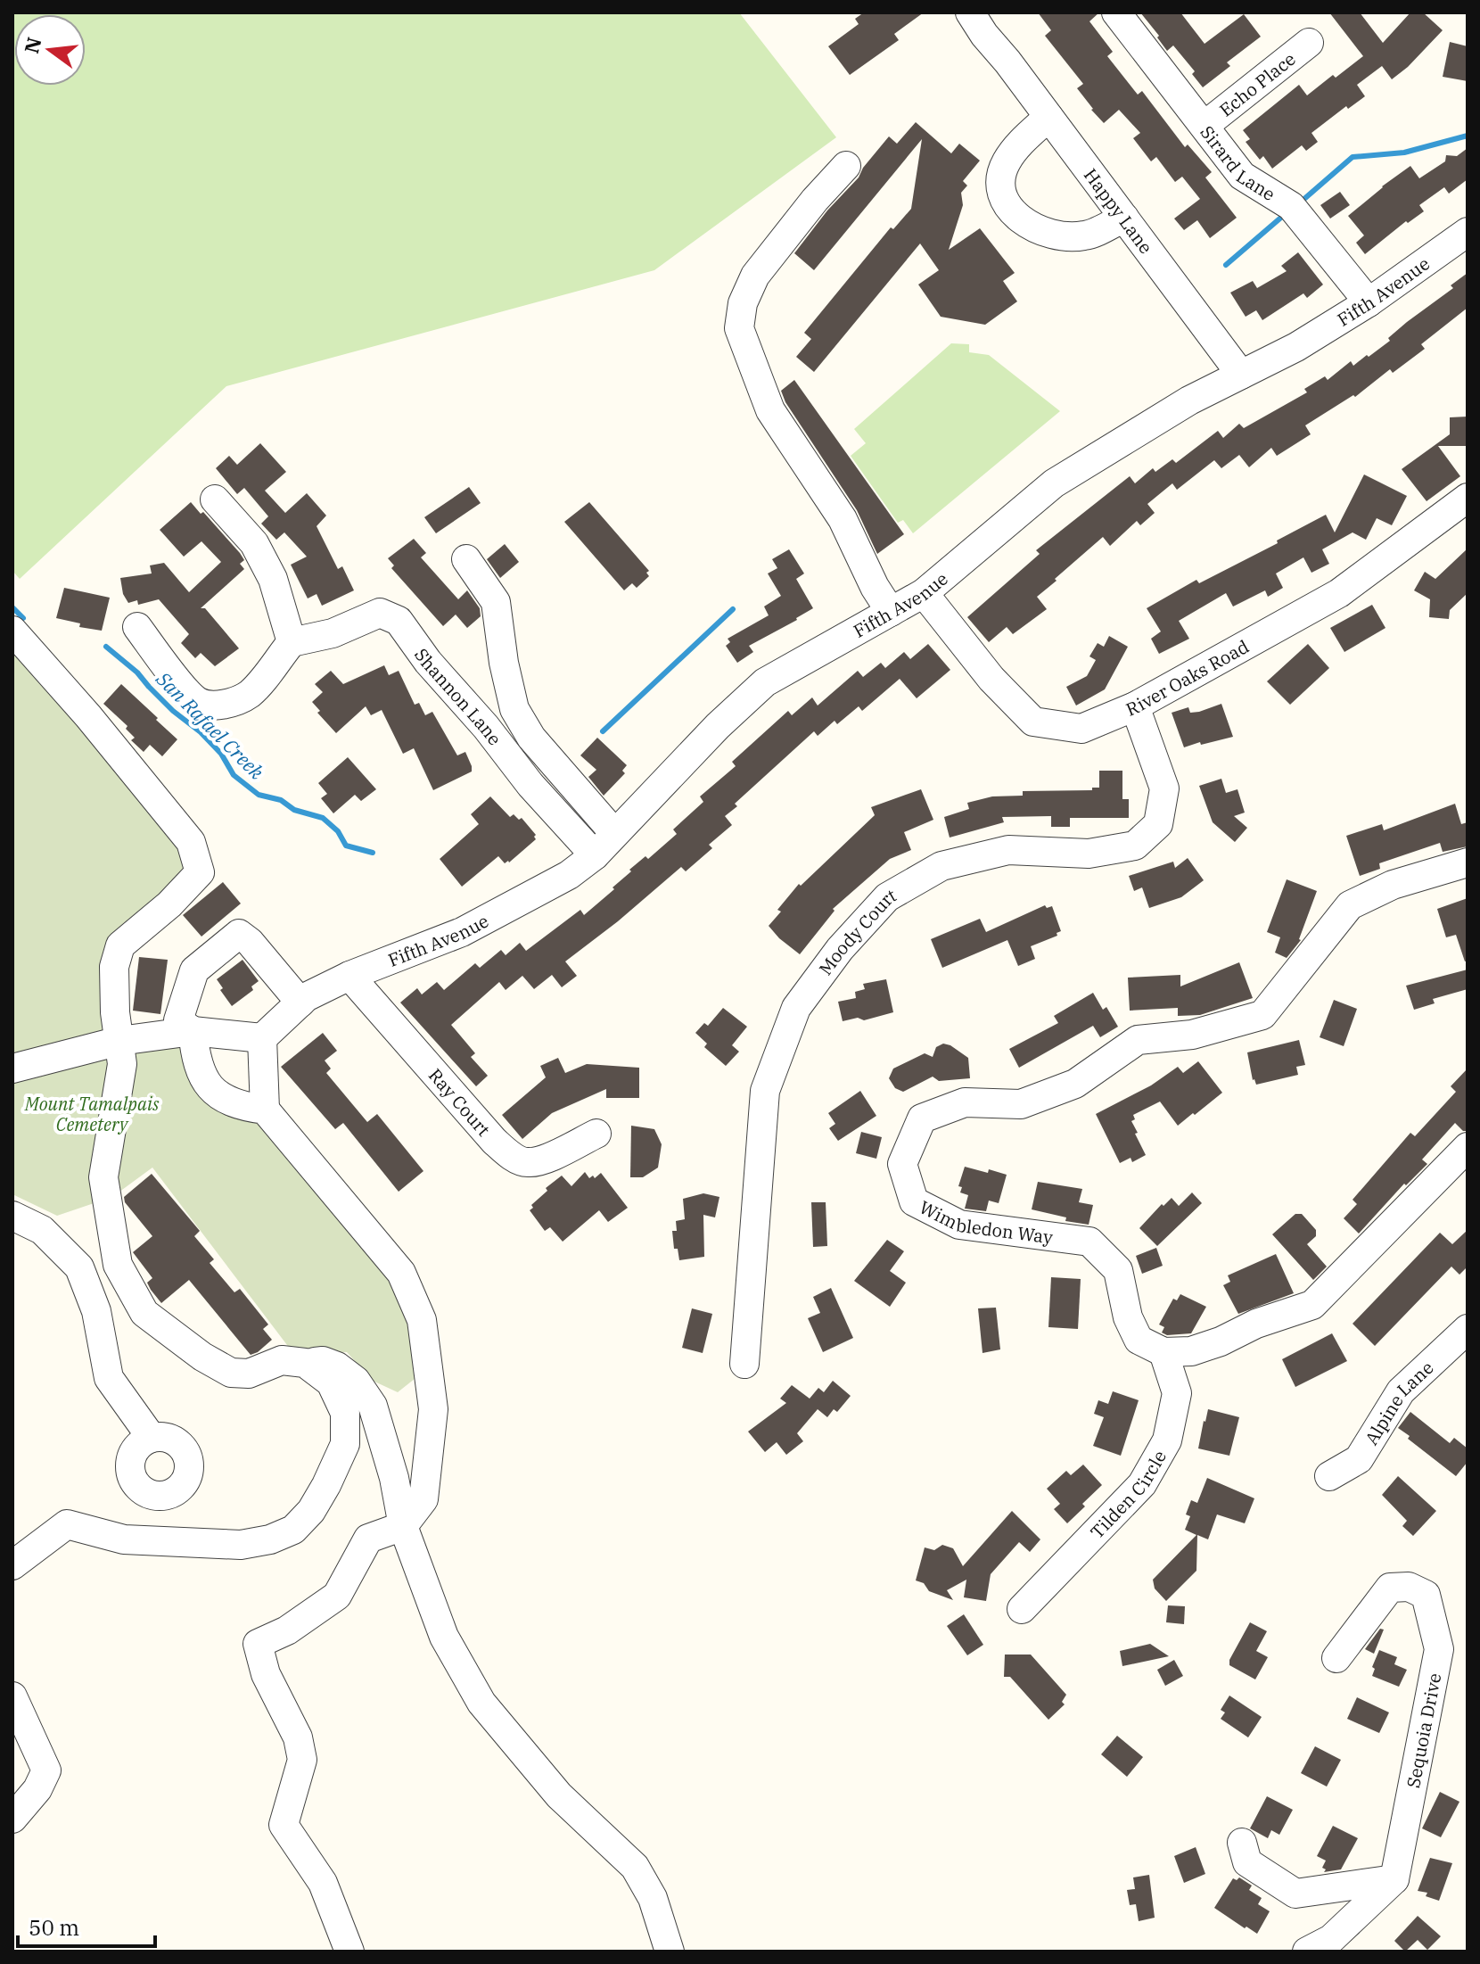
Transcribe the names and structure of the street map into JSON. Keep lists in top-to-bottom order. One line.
{"streets":{"street":["Echo Place","Sirard Lane","Happy Lane","Fifth Avenue","River Oaks Road","Shannon Lane","Moody Court","Ray Court","Wimbledon Way","Alpine Lane","Tilden Circle","Sequoia Drive"]},"crossings":[["Echo Place","Sirard Lane"],["Sirard Lane","Fifth Avenue"],["Happy Lane","Fifth Avenue"],["Fifth Avenue","River Oaks Road"],["Fifth Avenue","Shannon Lane"],["Fifth Avenue","Ray Court"],["River Oaks Road","Moody Court"],["Wimbledon Way","Tilden Circle"]],"water":["San Rafael Creek"],"parks":["Mount Tamalpais Cemetery"],"scale_bar":"50 m","north":"left"}
